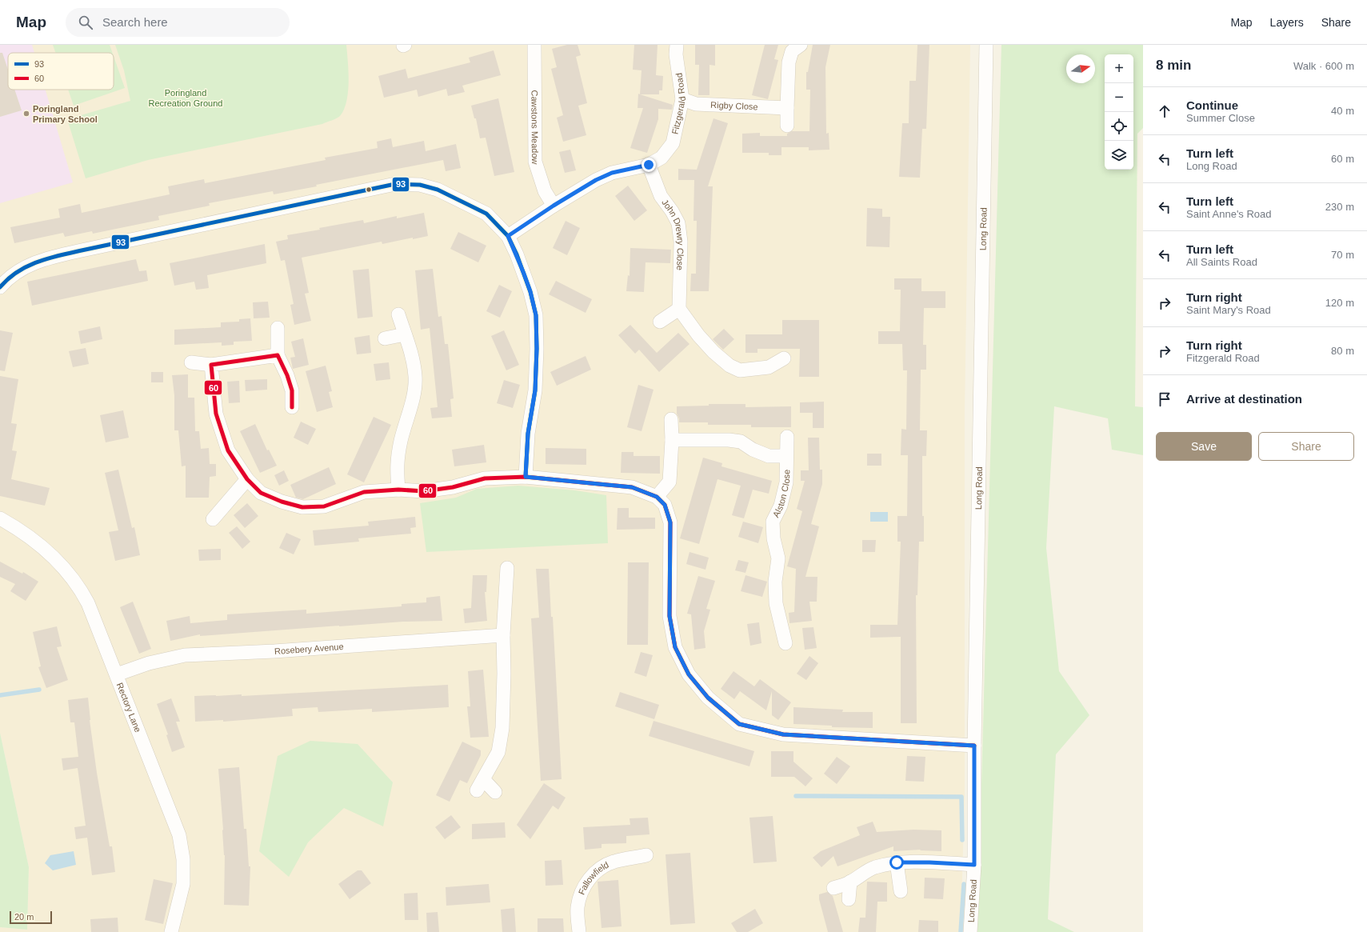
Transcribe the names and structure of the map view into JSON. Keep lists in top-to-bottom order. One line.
{"streets":{"street":["Fitzgerald Road","Rigby Close","Cawstons Meadow","Long Road","John Drewry Close","Alston Close","Rosebery Avenue","Rectory Lane","Fallowfield"]},"crossings":[["Fitzgerald Road","Rigby Close"],["Fitzgerald Road","Cawstons Meadow"],["Fitzgerald Road","John Drewry Close"],["Rosebery Avenue","Rectory Lane"]],"parks":["Poringland Recreation Ground"],"places":["Poringland Primary School"],"lines":["transit line 93","transit line 60"],"legend":["93","60"],"scale_bar":"20 m","north":"right","page":{"header":"Map","search":"Search here","nav":["Map","Layers","Share"],"heading":["8 min","Walk · 600 m"],"map_buttons":["+","−"],"list":[["Continue","Summer Close","40 m"],["Turn left","Long Road","60 m"],["Turn left","Saint Anne's Road","230 m"],["Turn left","All Saints Road","70 m"],["Turn right","Saint Mary's Road","120 m"],["Turn right","Fitzgerald Road","80 m"],"Arrive at destination"],"buttons":["Save","Share"],"scale":"20 m"}}
